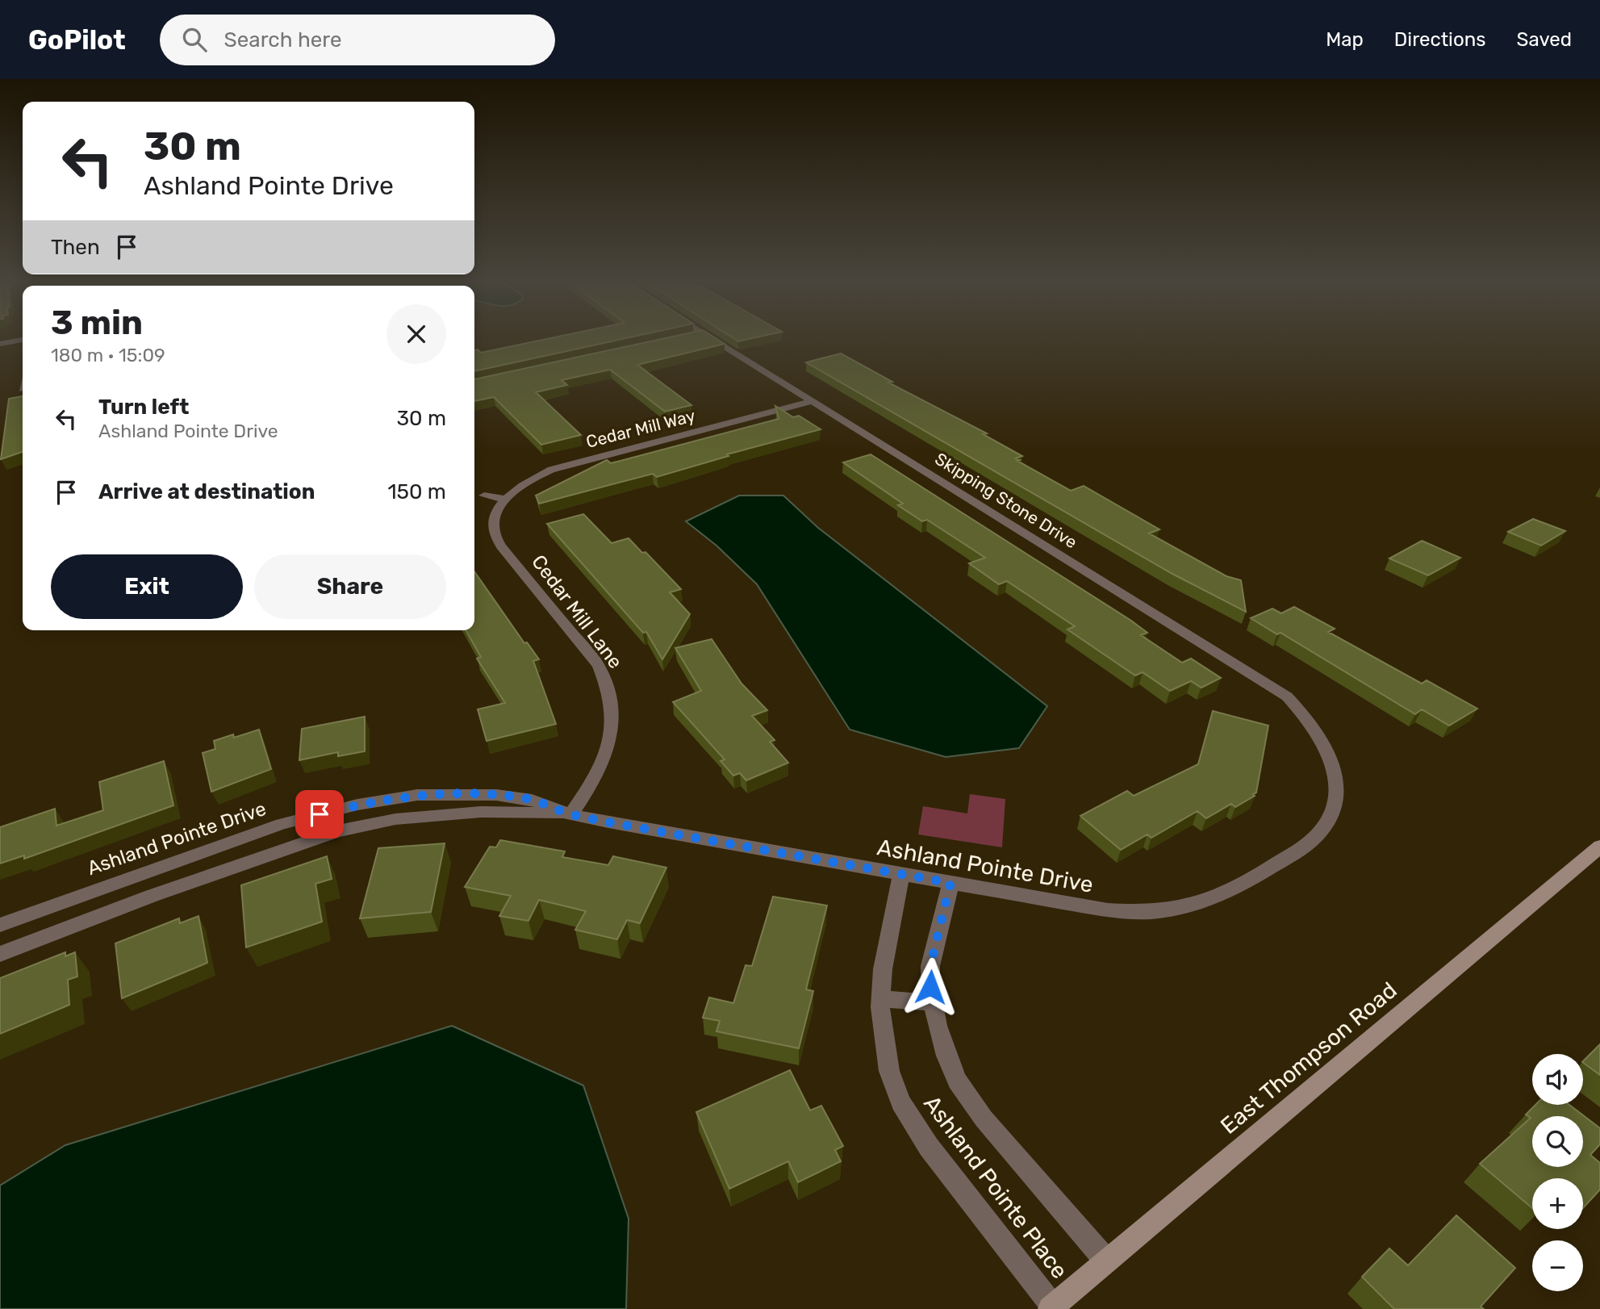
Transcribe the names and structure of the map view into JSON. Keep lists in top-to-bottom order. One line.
{"streets":{"main road":["East Thompson Road"],"street":["Cedar Mill Way","Skipping Stone Drive","Cedar Mill Lane","Ashland Pointe Drive","Ashland Pointe Place"]},"crossings":[["Cedar Mill Way","Skipping Stone Drive"],["Cedar Mill Way","Cedar Mill Lane"],["Skipping Stone Drive","Ashland Pointe Drive"],["Cedar Mill Lane","Ashland Pointe Drive"],["Ashland Pointe Drive","Ashland Pointe Place"],["East Thompson Road","Ashland Pointe Place"]],"page":{"header":"GoPilot","search":"Search here","nav":["Map","Directions","Saved"],"turn":["30 m","Ashland Pointe Drive"],"then":"Then","heading":["3 min","180 m · 15:09"],"list":[{"name":"Turn left","note":"Ashland Pointe Drive","value":"30 m"},{"name":"Arrive at destination","value":"150 m"}],"buttons":["Exit","Share"],"map_buttons":["+","−"]}}
